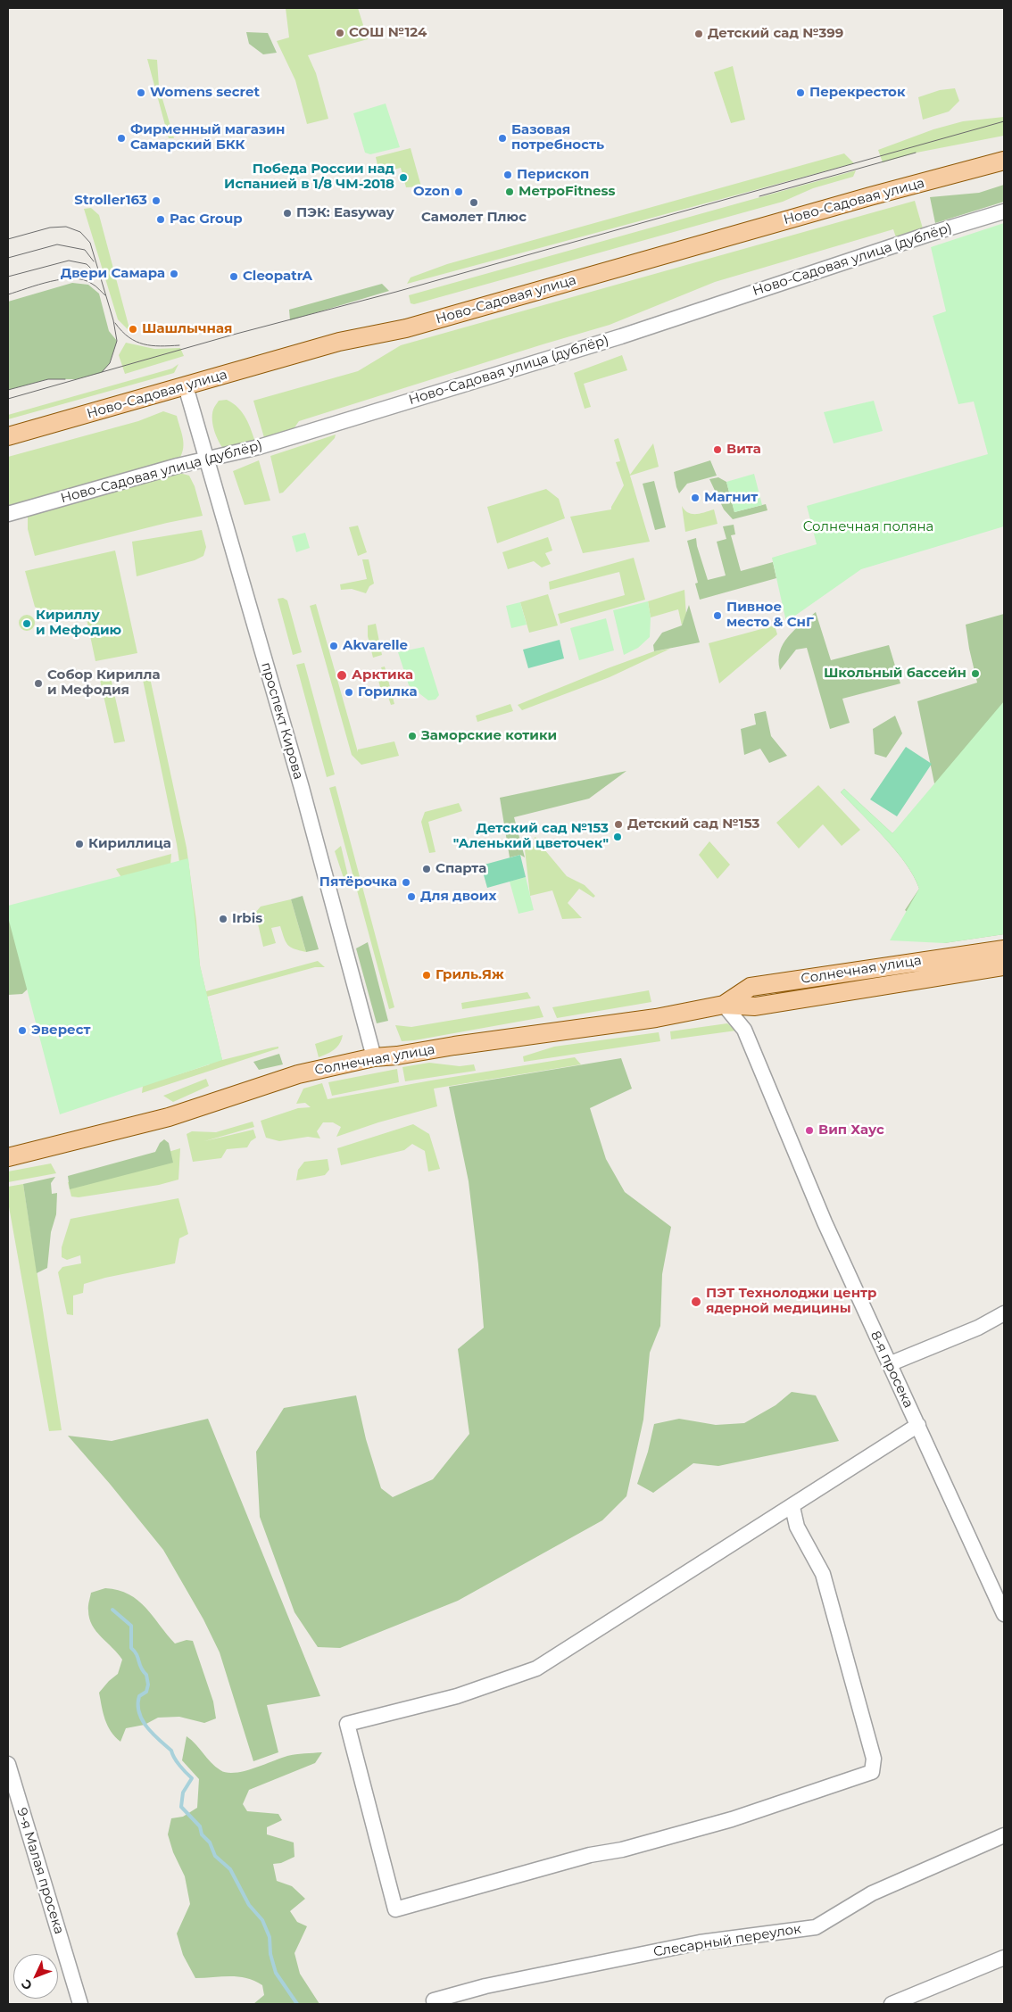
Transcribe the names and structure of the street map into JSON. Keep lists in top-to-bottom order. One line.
{"streets":{"main road":["Ново-Садовая улица","Солнечная улица"],"street":["Ново-Садовая улица (дублёр)","проспект Кирова","8-я просека","9-я Малая просека","Слесарный переулок"]},"crossings":[["Ново-Садовая улица","проспект Кирова"],["Ново-Садовая улица (дублёр)","проспект Кирова"],["проспект Кирова","Солнечная улица"],["Солнечная улица","8-я просека"]],"parks":["Солнечная поляна"],"places":["СОШ №124","Детский сад №399","Womens secret","Перекресток","Фирменный магазин Самарский БКК","Базовая потребность","Перископ","Победа России над Испанией в 1/8 ЧМ-2018","Ozon","МетроFitness","Stroller163","Самолет Плюс","ПЭК: Easyway","Pac Group","Двери Самара","CleopatrA","Шашлычная","Вита","Магнит","Пивное место & СнГ","Кириллу и Мефодию","Akvarelle","Школьный бассейн","Арктика","Собор Кирилла и Мефодия","Горилка","Заморские котики","Детский сад №153","Детский сад №153 \"Аленький цветочек\"","Кириллица","Спарта","Пятёрочка","Для двоих","Irbis","Гриль.Яж","Эверест","Вип Хаус","ПЭТ Технолоджи центр ядерной медицины"],"north":"bottom left"}
